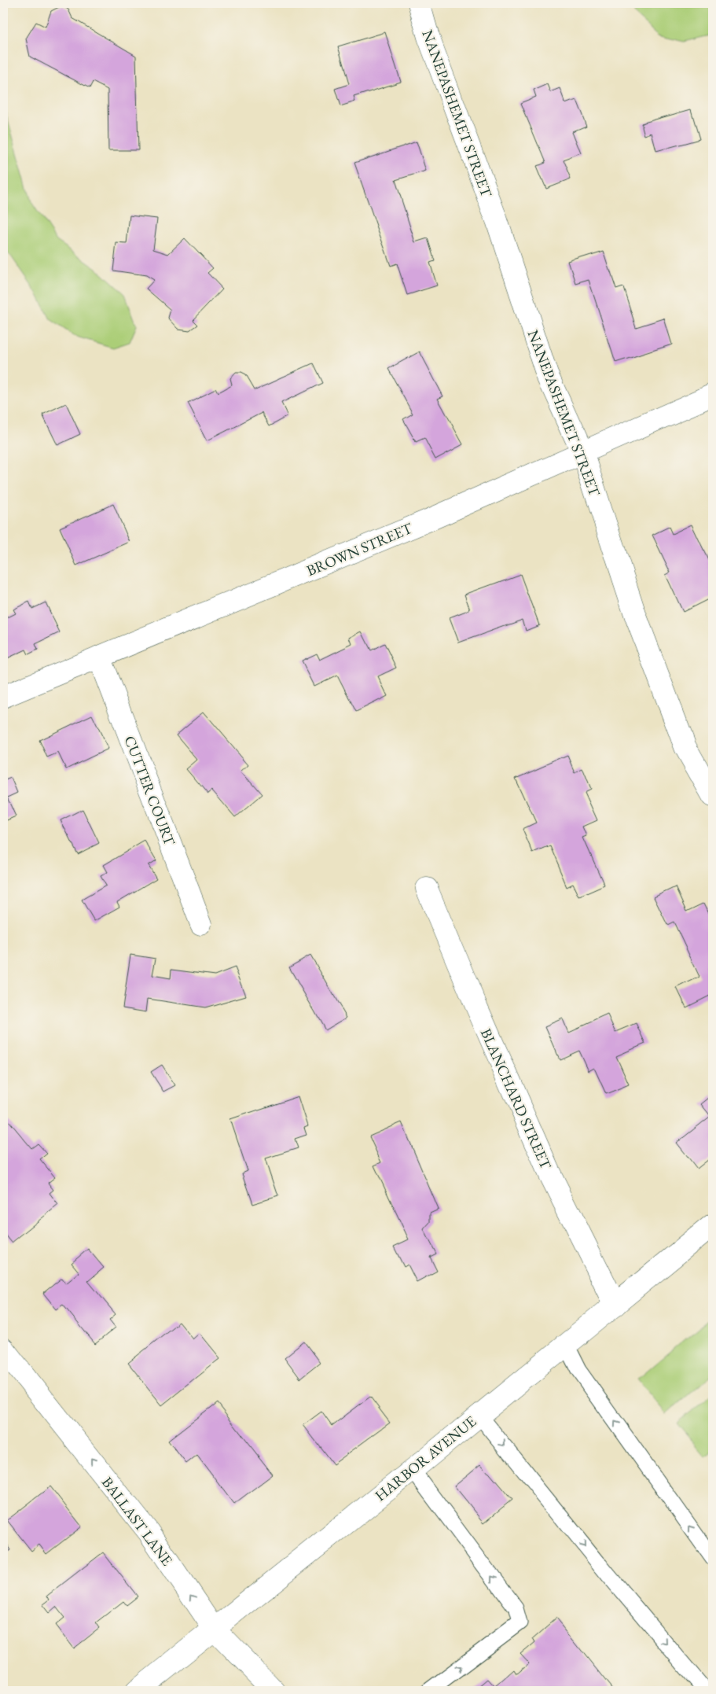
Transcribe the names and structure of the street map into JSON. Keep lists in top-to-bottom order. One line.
{"streets":{"street":["NANEPASHEMET STREET","BROWN STREET","CUTTER COURT","BLANCHARD STREET","HARBOR AVENUE","BALLAST LANE"]},"crossings":[["NANEPASHEMET STREET","BROWN STREET"],["BROWN STREET","CUTTER COURT"],["BLANCHARD STREET","HARBOR AVENUE"],["HARBOR AVENUE","BALLAST LANE"]],"one_way":["BALLAST LANE"]}
